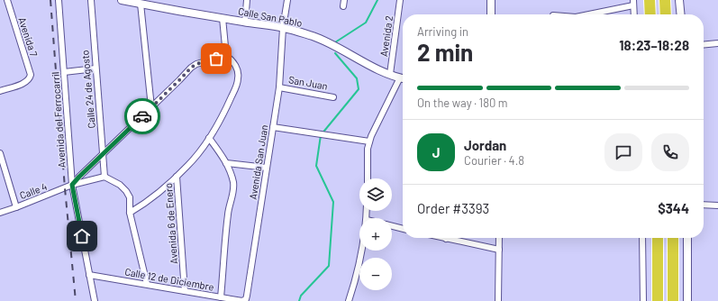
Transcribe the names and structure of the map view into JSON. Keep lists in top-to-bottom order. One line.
{"streets":{"street":["Calle San Pablo","Avenida 2","Avenida 7","San Juan","Calle 24 de Agosto","Avenida del Ferrocarril","Avenida San Juan","Calle 4","Avenida 6 de Enero","Calle 12 de Diciembre"]},"crossings":[["Calle San Pablo","Avenida 2"],["Calle San Pablo","Avenida San Juan"],["San Juan","Avenida San Juan"],["Avenida del Ferrocarril","Calle 4"],["Avenida del Ferrocarril","Calle 12 de Diciembre"],["Avenida San Juan","Calle 12 de Diciembre"],["Avenida 6 de Enero","Calle 12 de Diciembre"]],"page":{"heading":["2 min","Arriving in","18:23–18:28"],"panel":["Jordan","Courier · 4.8","Order #3393","$344"],"bar":"On the way · 180 m","round":"J","map_buttons":["+","−"]}}
